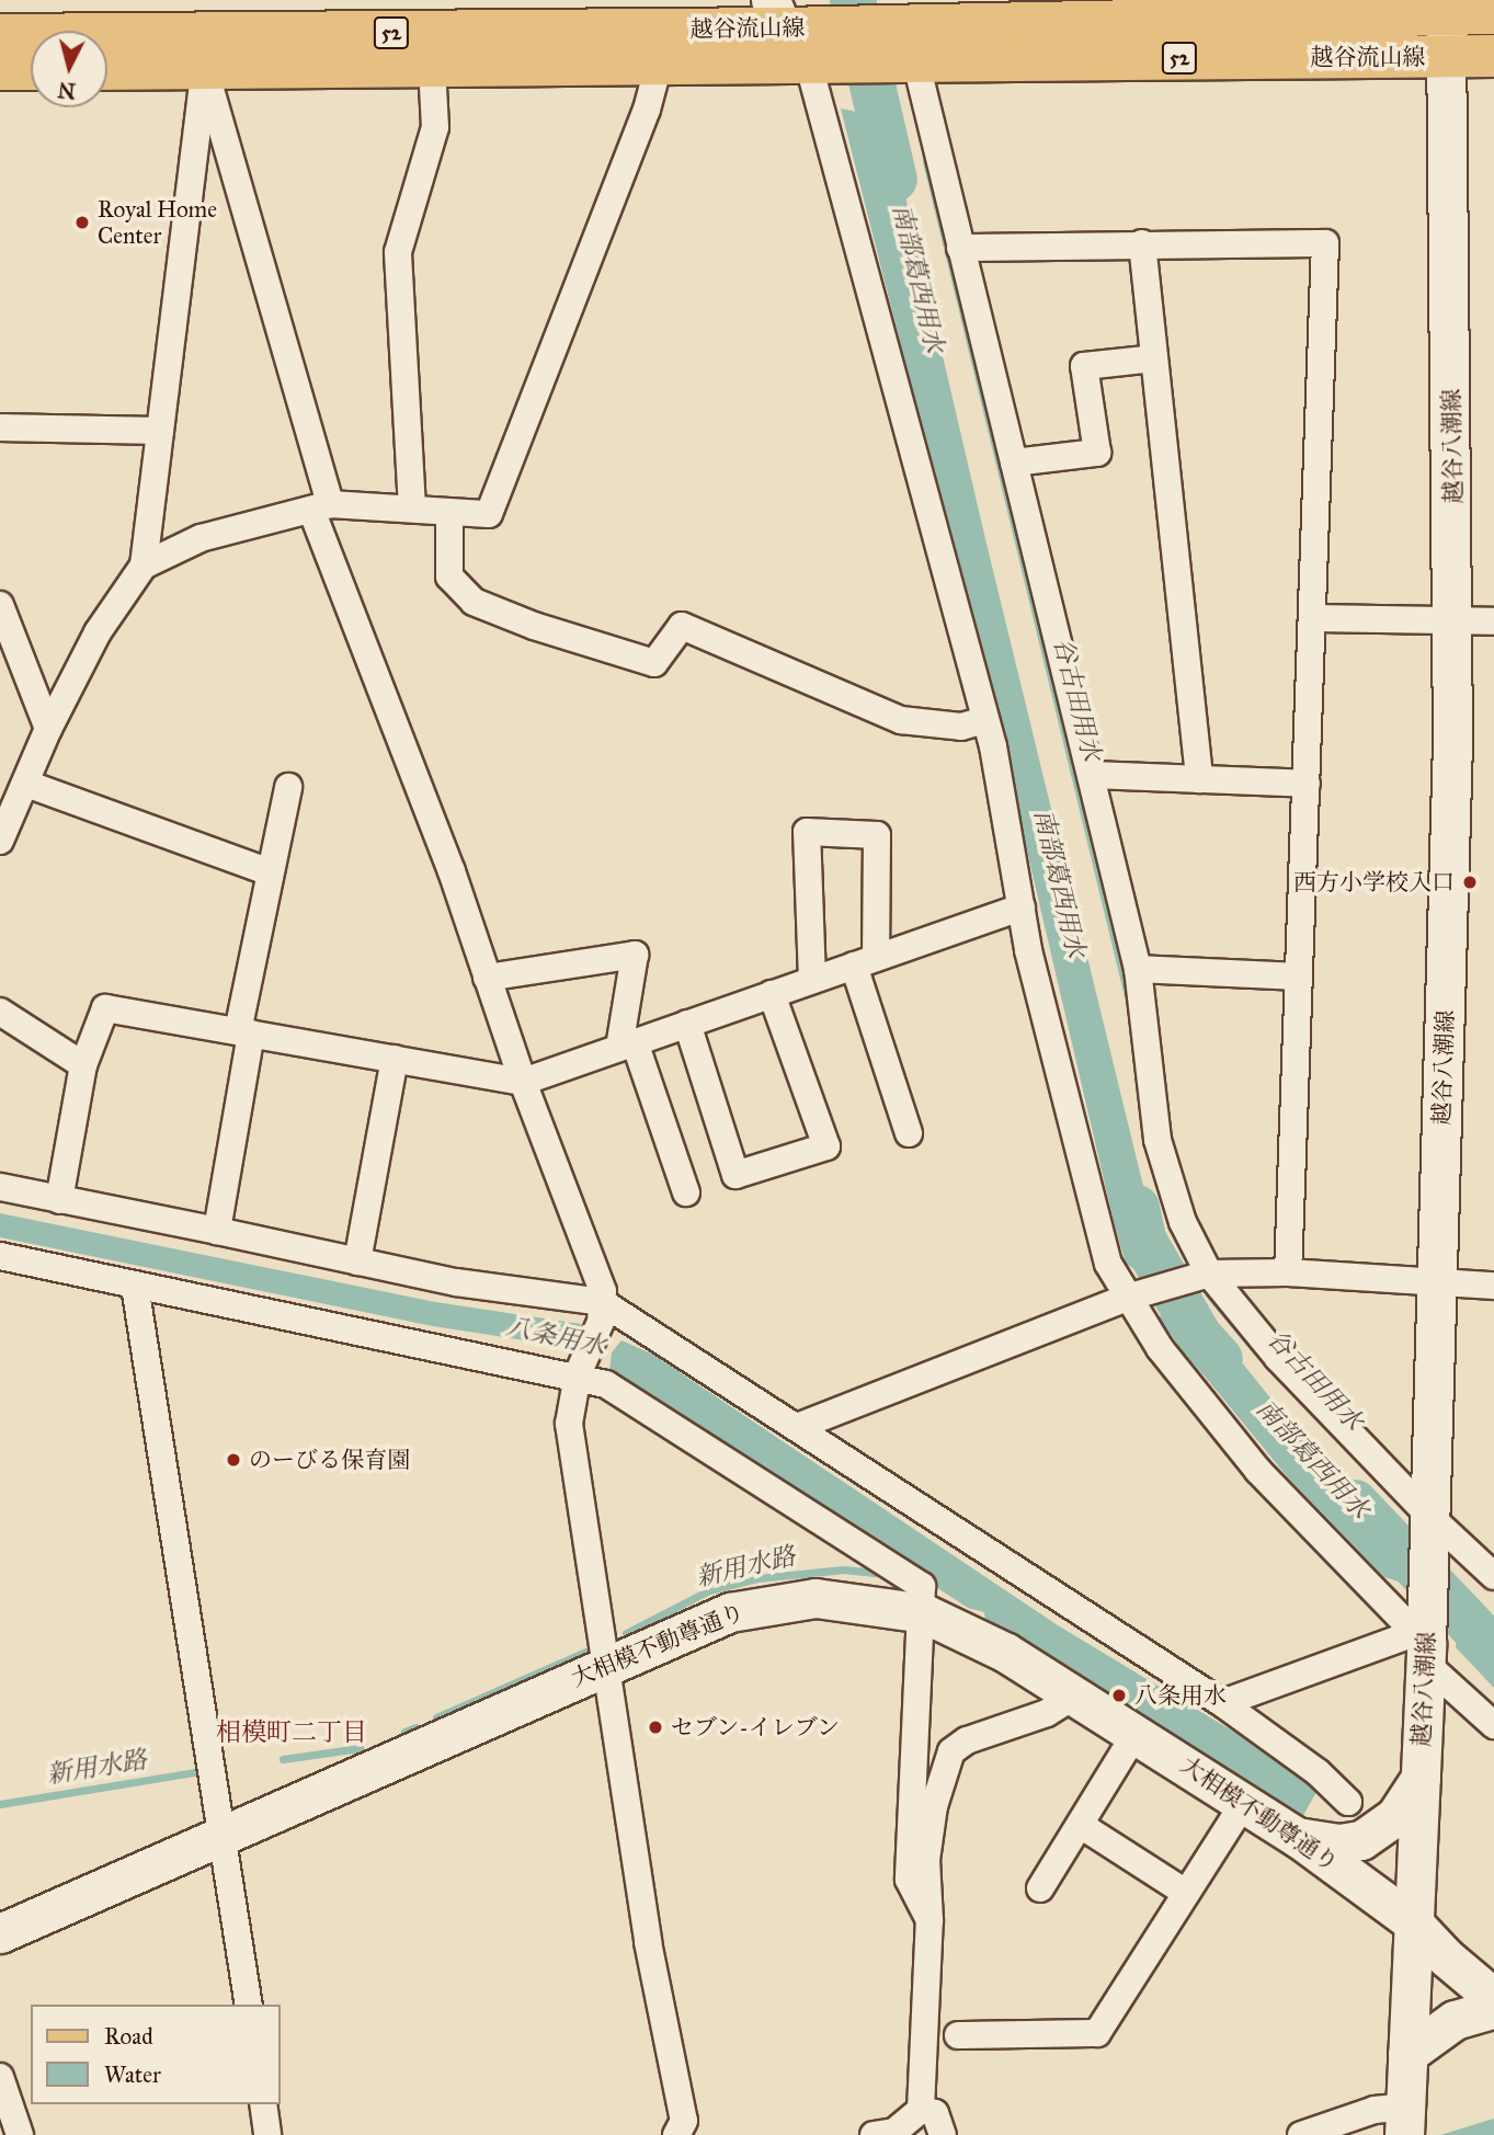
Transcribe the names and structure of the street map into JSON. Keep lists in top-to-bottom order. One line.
{"streets":{"main road":["越谷流山線","52","越谷八潮線","大相模不動尊通り"]},"crossings":[["越谷流山線","越谷八潮線"],["越谷八潮線","大相模不動尊通り"]],"districts":["相模町二丁目"],"water":["南部葛西用水","谷古田用水","八条用水","新用水路"],"places":["Royal Home Center","西方小学校入口","のーびる保育園","八条用水","セブン-イレブン"],"legend":["Road","Water"],"north":"bottom"}
